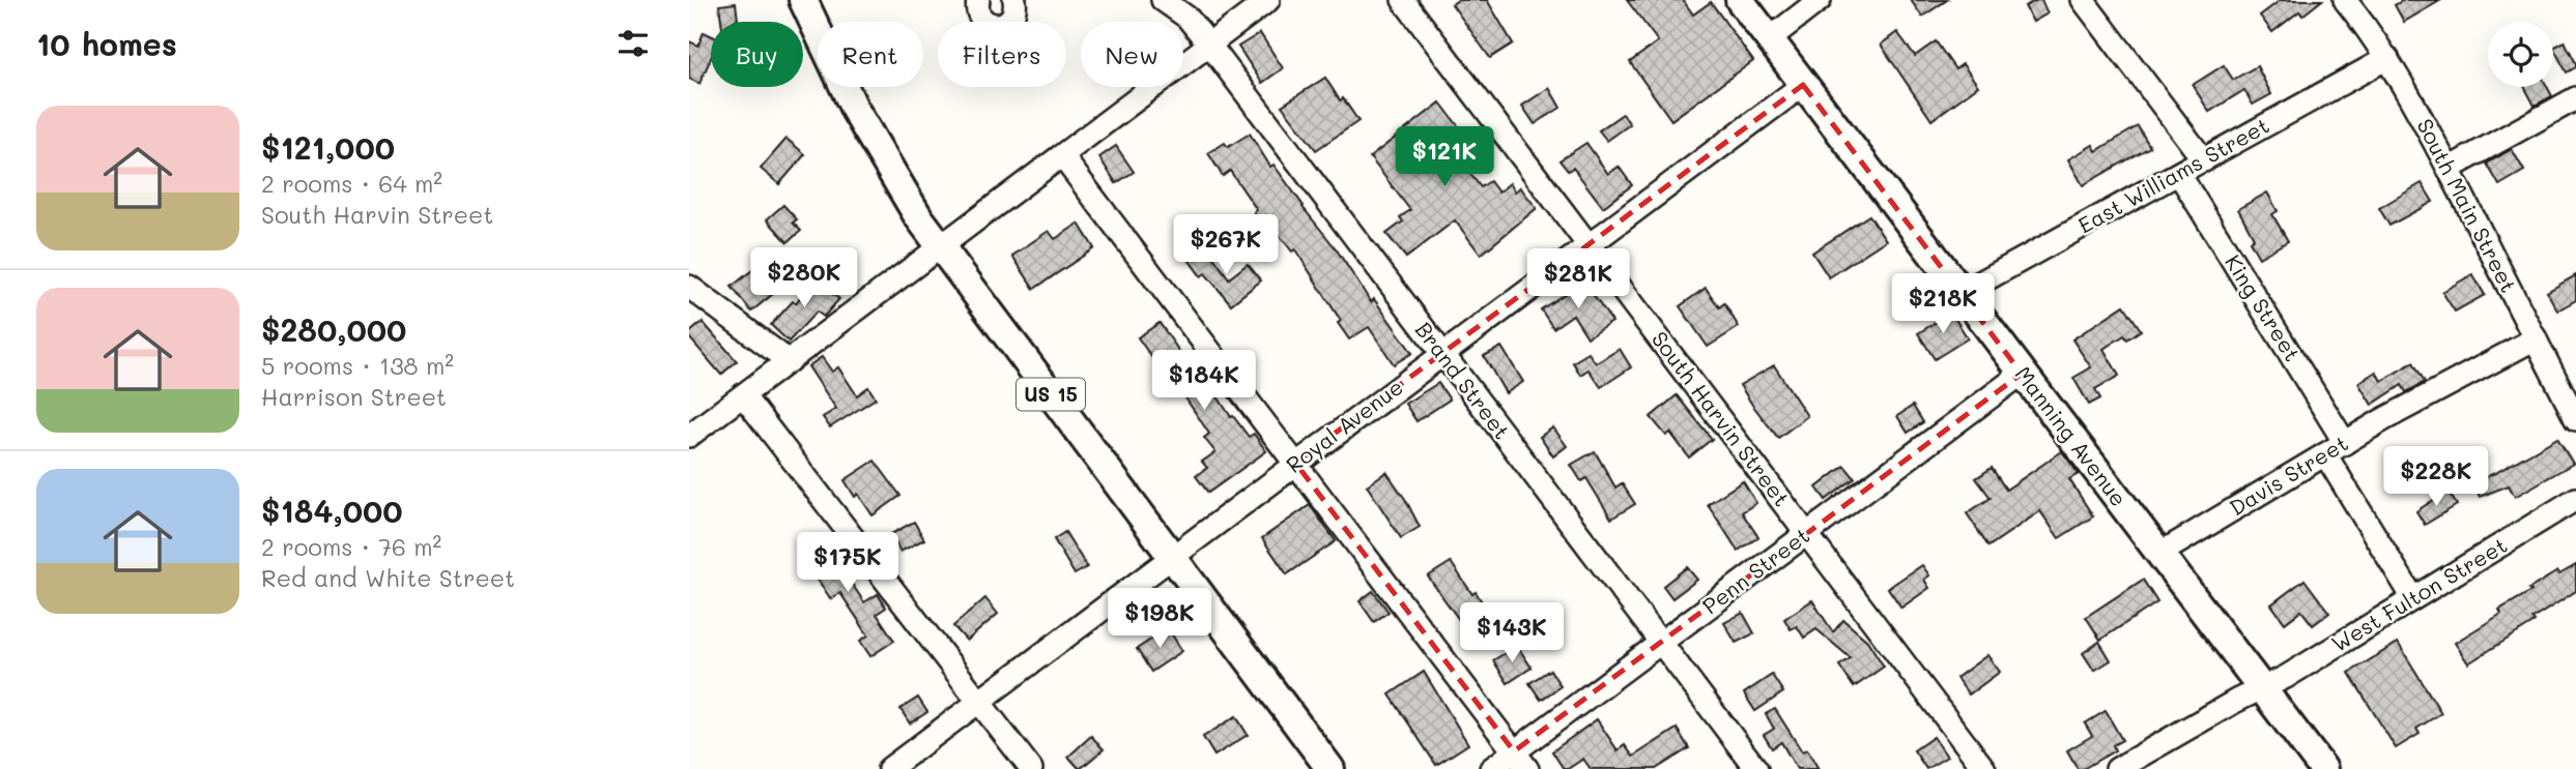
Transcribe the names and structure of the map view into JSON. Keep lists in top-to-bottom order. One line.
{"streets":{"main road":["US 15","Manning Avenue"],"street":["East Williams Street","South Main Street","King Street","Brand Street","South Harvin Street","Royal Avenue","Davis Street","Penn Street","West Fulton Street"]},"crossings":[["East Williams Street","South Main Street"],["East Williams Street","King Street"],["East Williams Street","Manning Avenue"],["South Main Street","Davis Street"],["King Street","Davis Street"],["King Street","West Fulton Street"],["Brand Street","Royal Avenue"],["Brand Street","Penn Street"],["US 15","Royal Avenue"],["South Harvin Street","Royal Avenue"],["South Harvin Street","Penn Street"],["Royal Avenue","Manning Avenue"],["Manning Avenue","Davis Street"],["Manning Avenue","Penn Street"],["Manning Avenue","West Fulton Street"]],"page":{"heading":"10 homes","chip":["Buy","Rent","Filters","New"],"list":[{"name":"$121,000","note":"2 rooms · 64 m² · South Harvin Street"},{"name":"$280,000","note":"5 rooms · 138 m² · Harrison Street"},{"name":"$184,000","note":"2 rooms · 76 m² · Red and White Street"}],"price":["$121K","$267K","$280K","$281K","$218K","$184K","$228K","$175K","$198K","$143K"]}}
